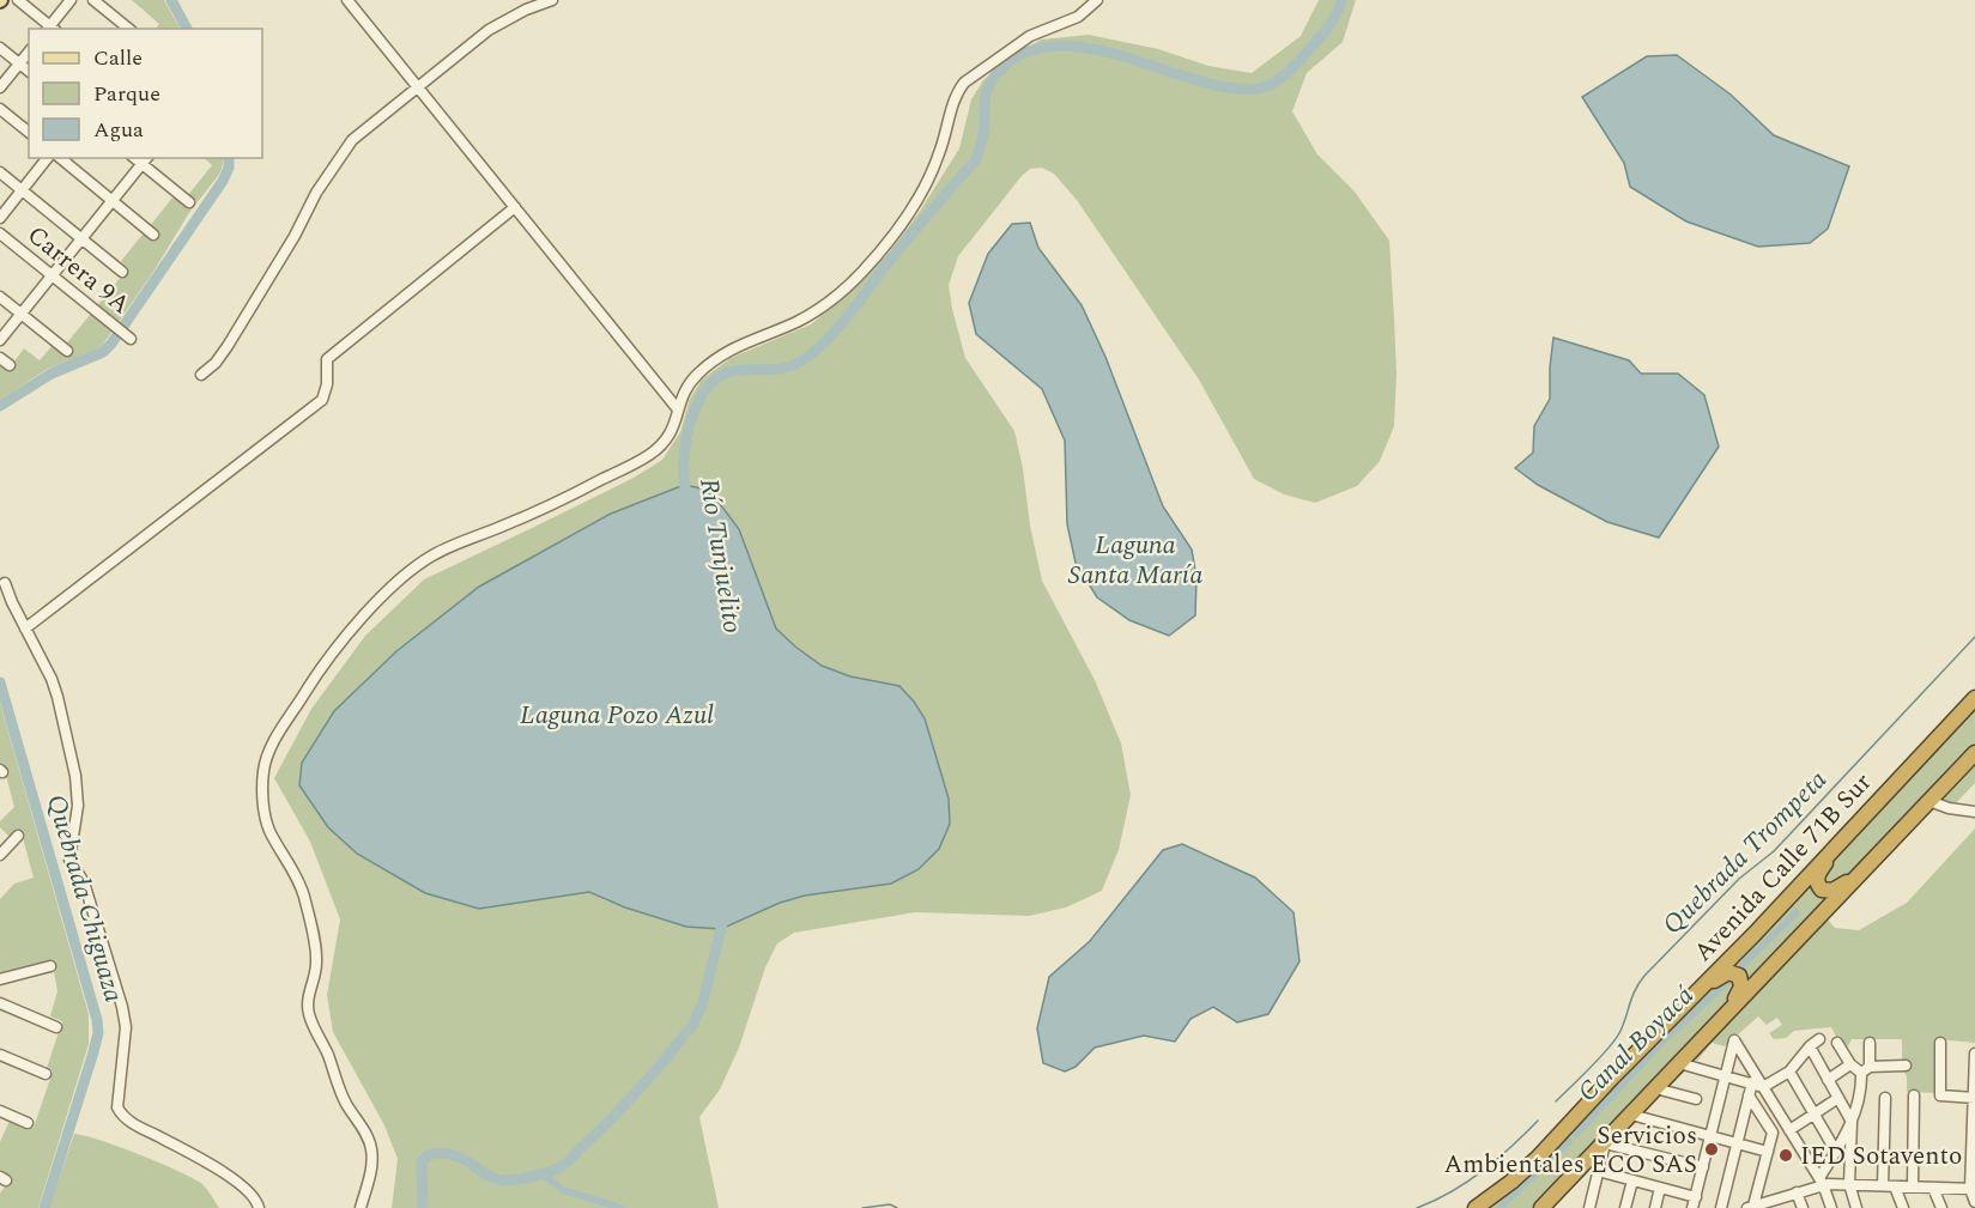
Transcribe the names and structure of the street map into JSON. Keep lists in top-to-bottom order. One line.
{"streets":{"highway":["Avenida Calle 71B Sur"],"street":["Carrera 9A"]},"water":["Laguna Santa María","Río Tunjuelito","Laguna Pozo Azul","Quebrada Trompeta","Quebrada Chiguaza","Canal Boyacá"],"places":["Servicios Ambientales ECO SAS","IED Sotavento"],"legend":["Calle","Parque","Agua"]}
